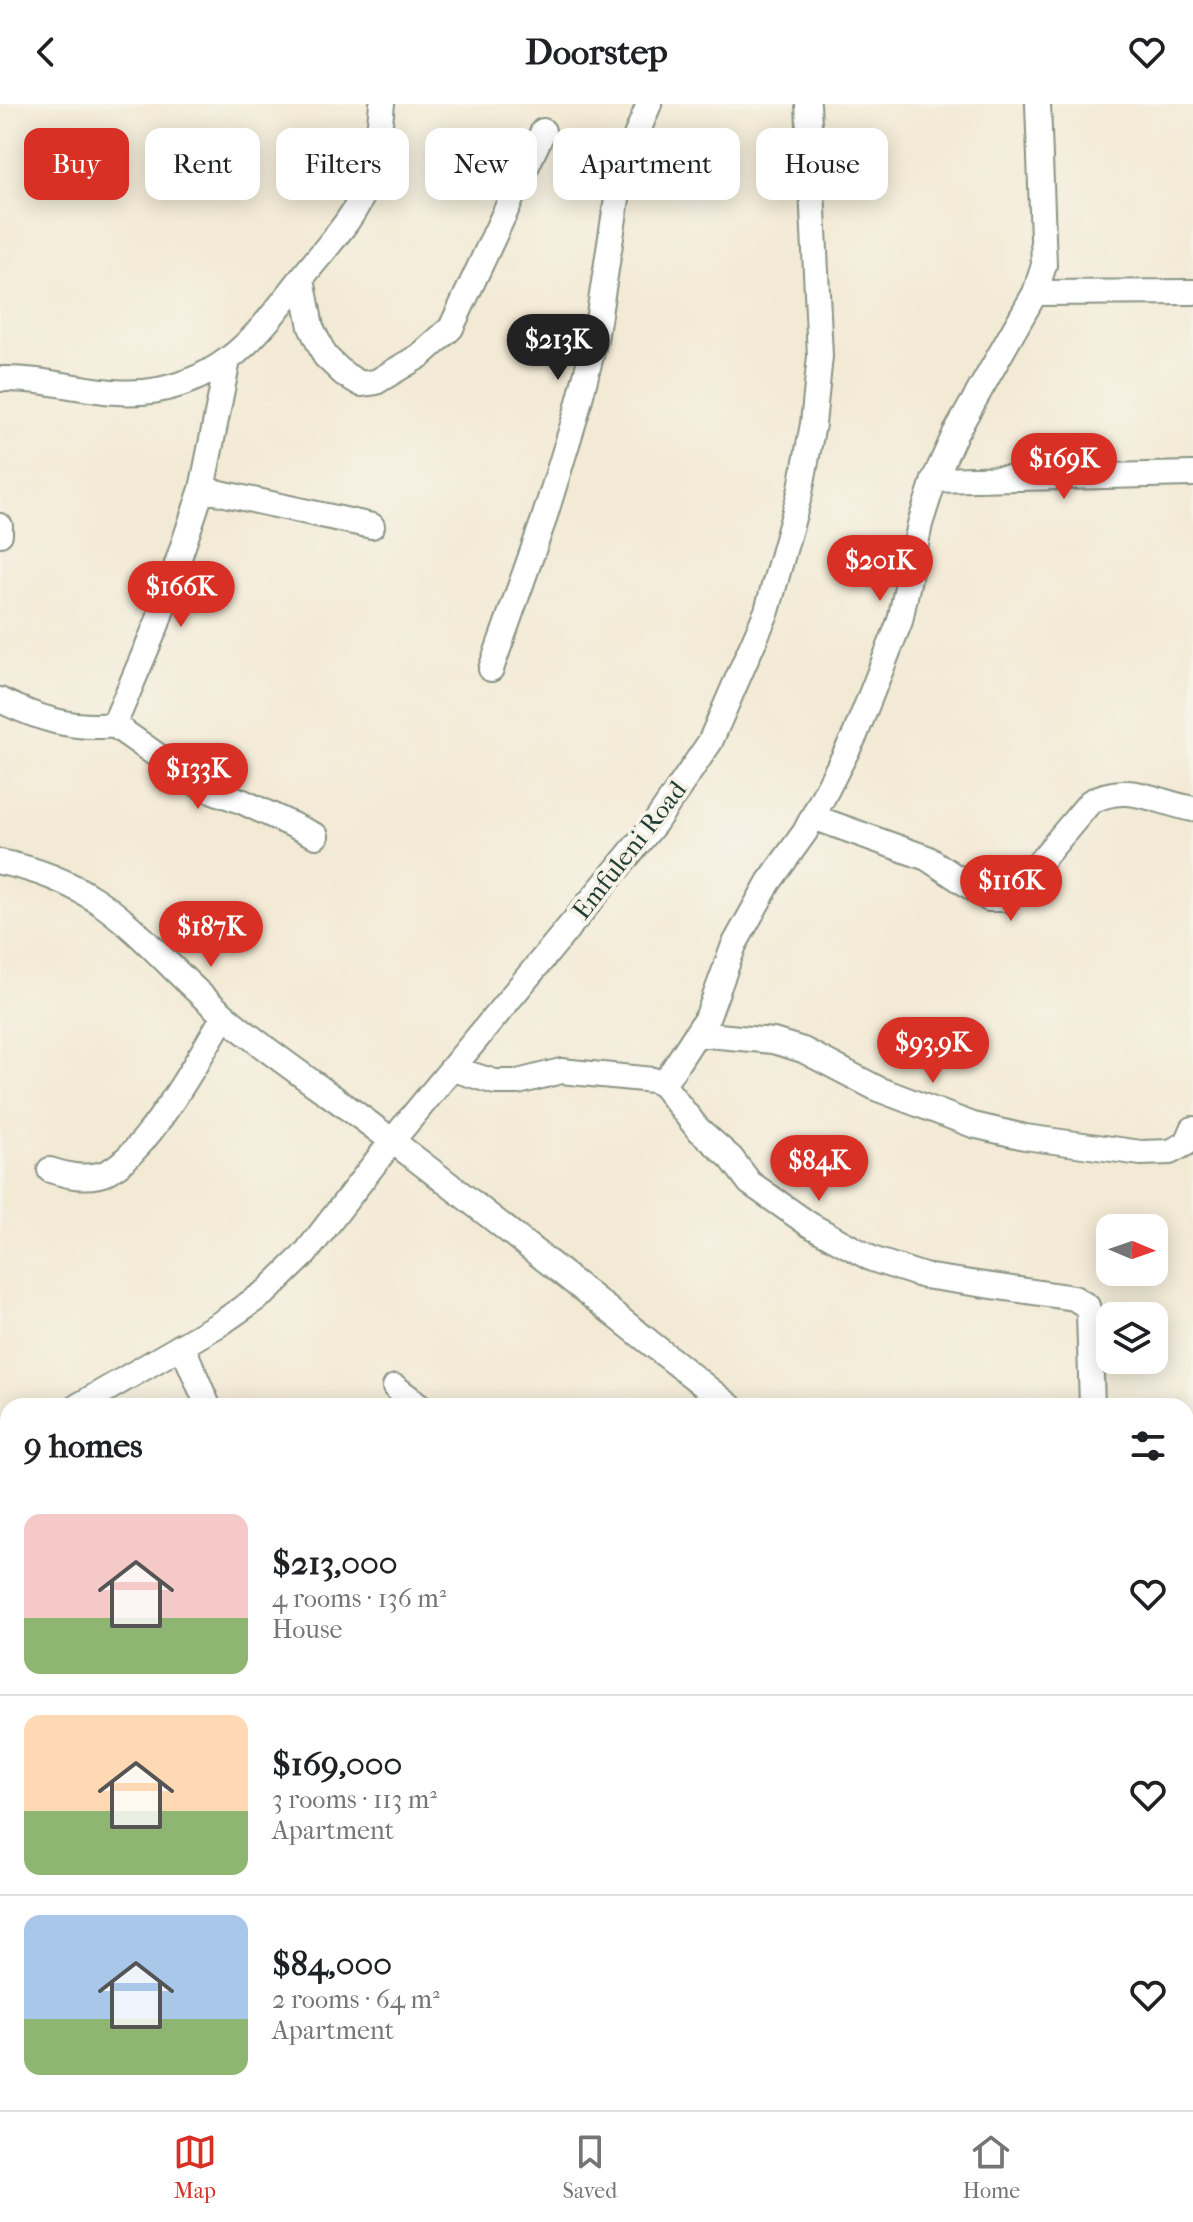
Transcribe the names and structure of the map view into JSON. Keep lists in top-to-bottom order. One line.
{"streets":{"street":["Emfuleni Road"]},"north":"right","page":{"header":"Doorstep","chip":["Buy","Rent","Filters","New","Apartment","House"],"price":["$213K","$169K","$201K","$166K","$133K","$116K","$187K","$93.9K","$84K"],"heading":"9 homes","list":[{"name":"$213,000","note":"4 rooms · 136 m² · House"},{"name":"$169,000","note":"3 rooms · 113 m² · Apartment"},{"name":"$84,000","note":"2 rooms · 64 m² · Apartment"}],"tabs":["Map","Saved","Home"]}}
